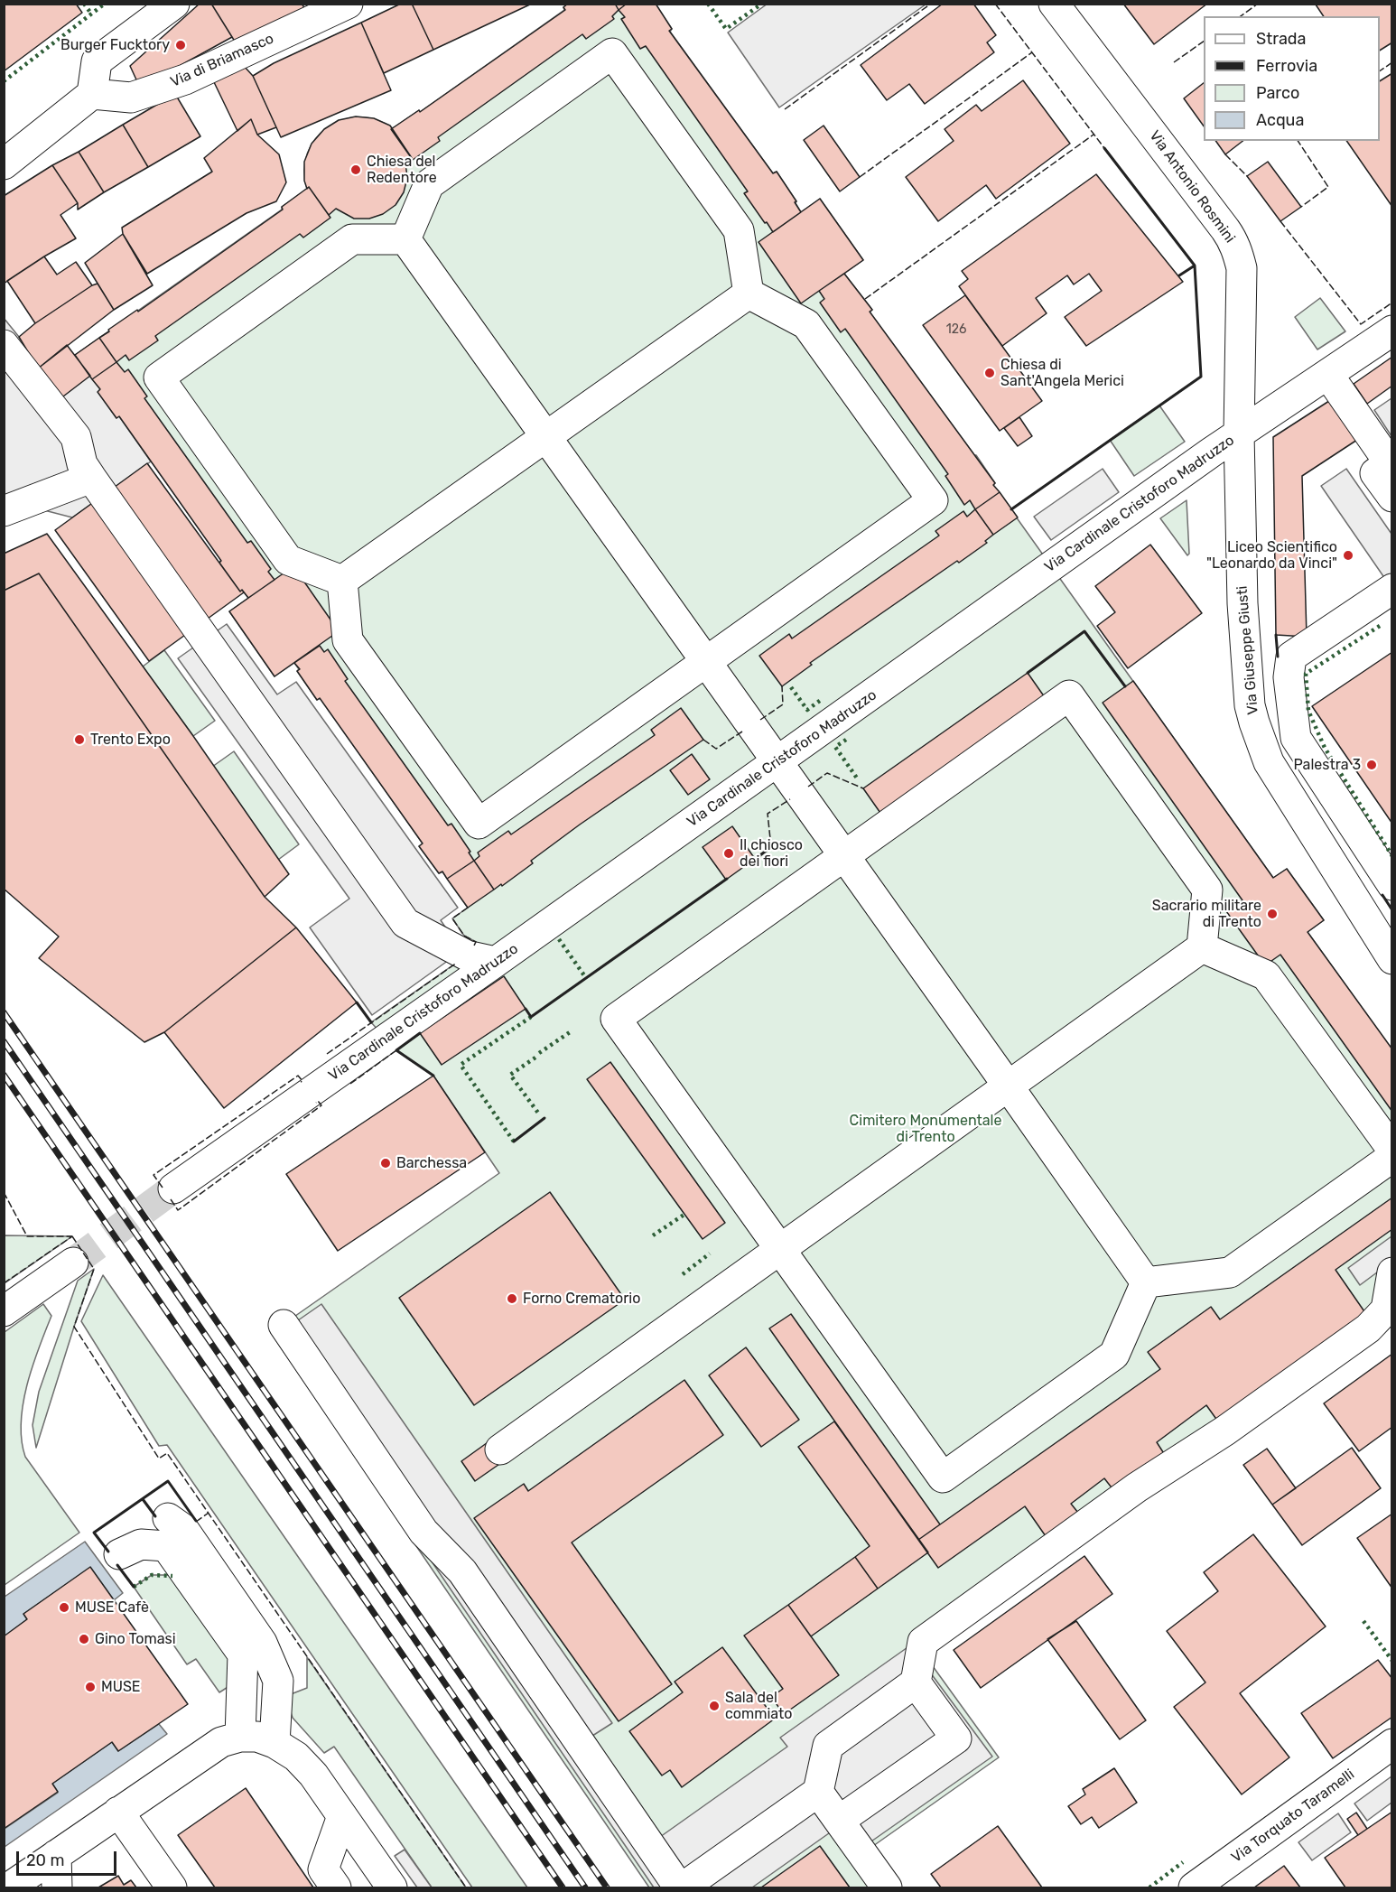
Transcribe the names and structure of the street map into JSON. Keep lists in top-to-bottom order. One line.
{"streets":{"street":["Via di Briamasco","Via Antonio Rosmini","Via Cardinale Cristoforo Madruzzo","Via Giuseppe Giusti","Via Torquato Taramelli"]},"crossings":[["Via Antonio Rosmini","Via Cardinale Cristoforo Madruzzo"],["Via Antonio Rosmini","Via Giuseppe Giusti"],["Via Cardinale Cristoforo Madruzzo","Via Giuseppe Giusti"]],"parks":["Cimitero Monumentale di Trento"],"places":["Burger Fucktory","Chiesa del Redentore","Chiesa di Sant'Angela Merici","Liceo Scientifico \"Leonardo da Vinci\"","Trento Expo","Palestra 3","Il chiosco dei fiori","Sacrario militare di Trento","Barchessa","Forno Crematorio","MUSE Cafè","Gino Tomasi","MUSE","Sala del commiato"],"house_numbers":["126"],"legend":["Strada","Ferrovia","Parco","Acqua"],"scale_bar":"20 m"}
